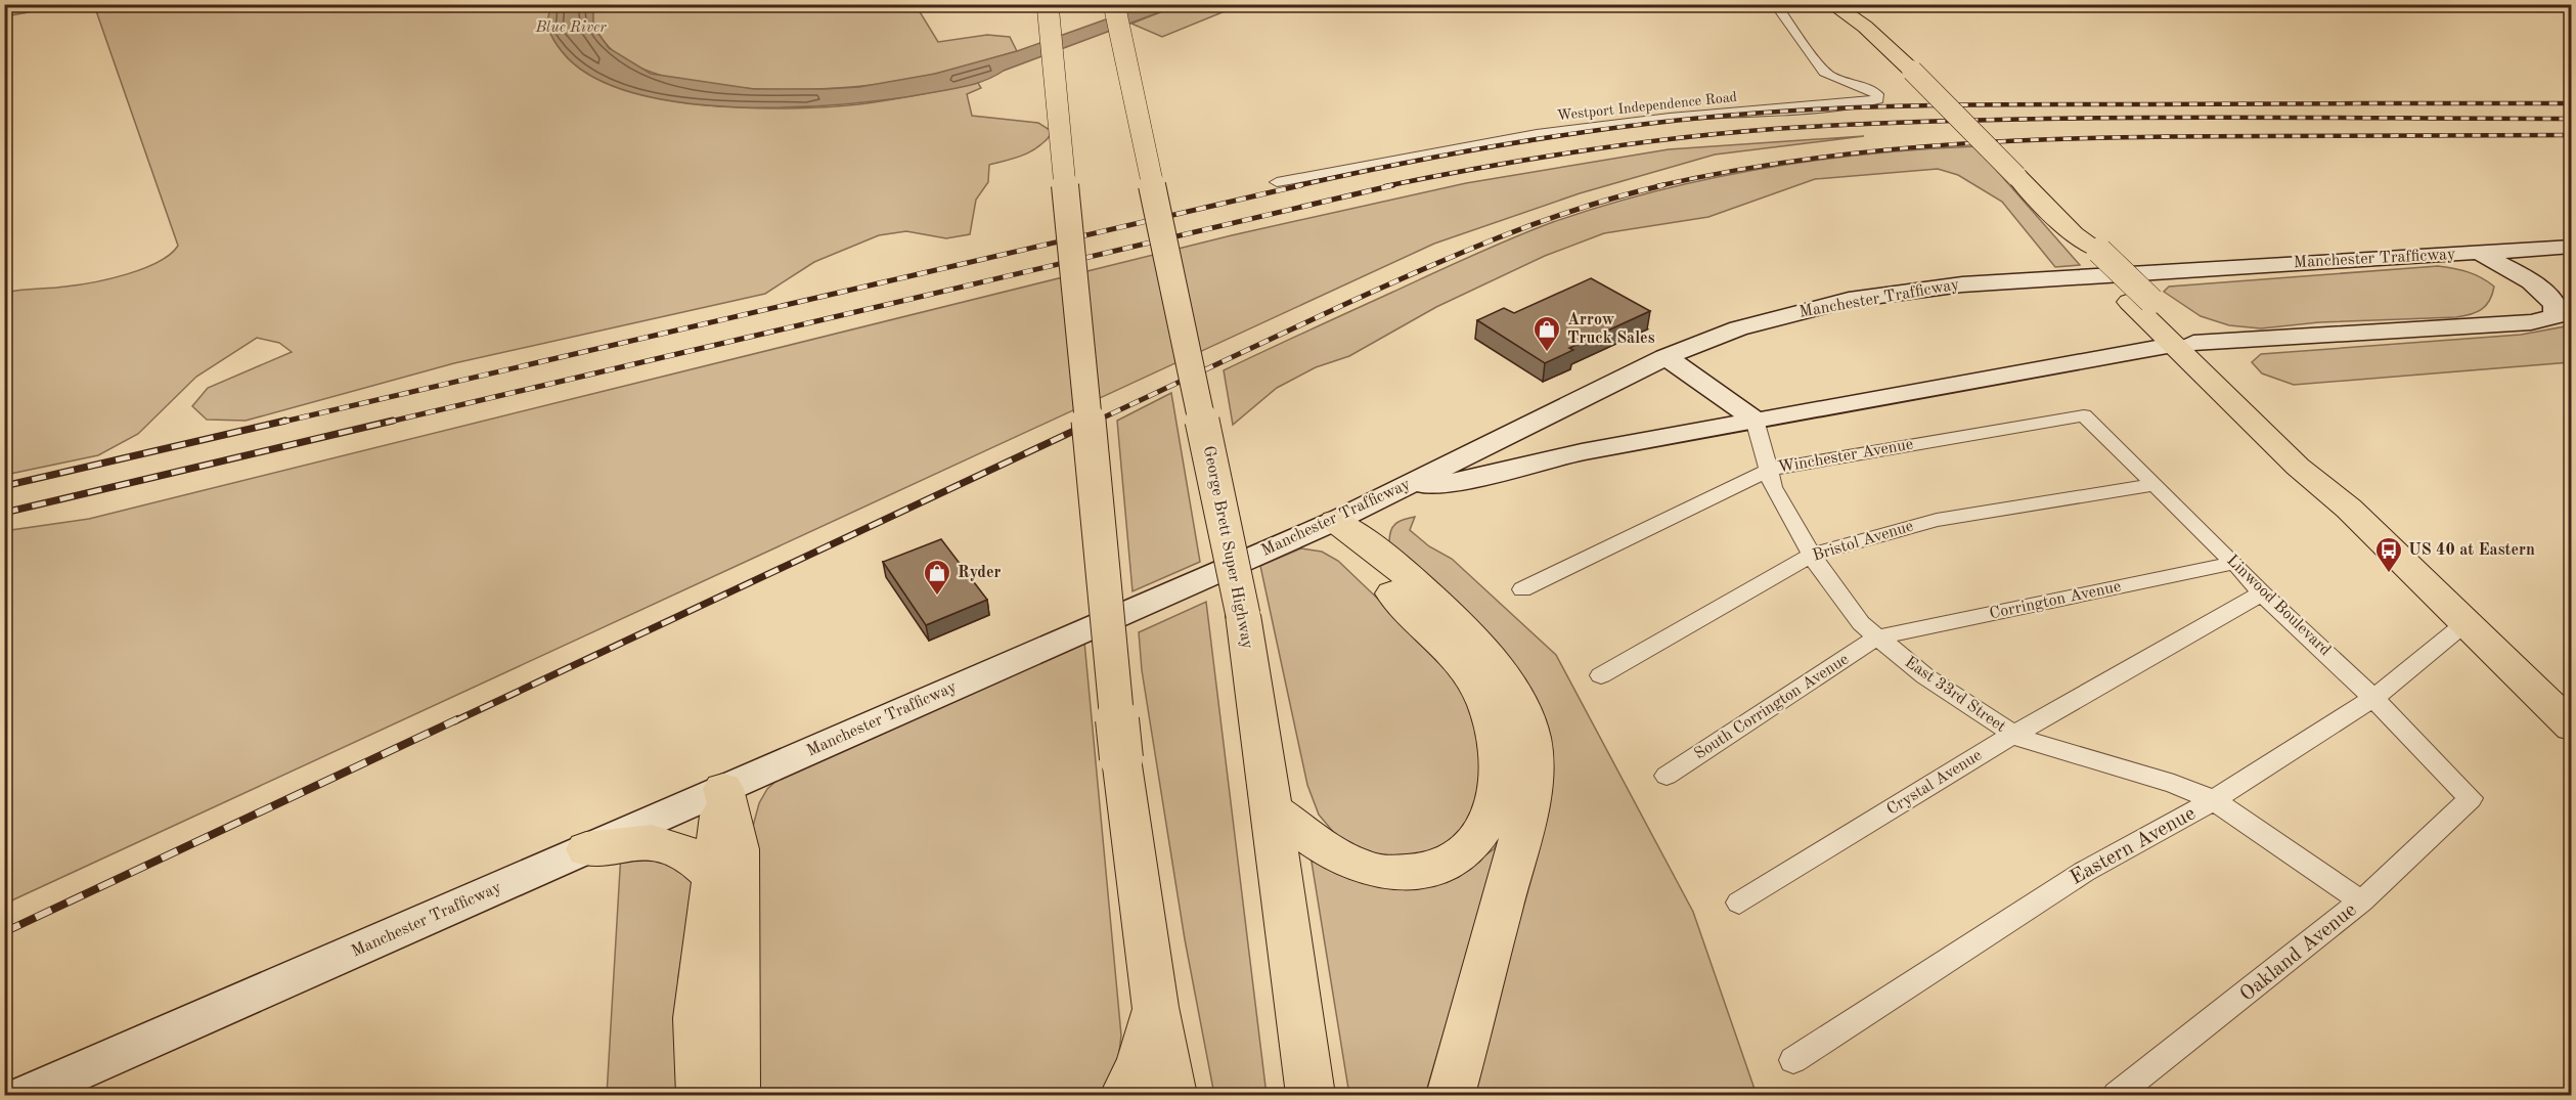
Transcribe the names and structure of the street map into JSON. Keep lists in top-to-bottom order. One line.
{"streets":{"highway":["George Brett Super Highway"],"main road":["Manchester Trafficway"],"street":["Westport Independence Road","Winchester Avenue","Bristol Avenue","Corrington Avenue","Linwood Boulevard","East 33rd Street","South Corrington Avenue","Crystal Avenue","Eastern Avenue","Oakland Avenue"]},"crossings":[["Winchester Avenue","Linwood Boulevard"],["Winchester Avenue","East 33rd Street"],["Bristol Avenue","Linwood Boulevard"],["Bristol Avenue","East 33rd Street"],["Corrington Avenue","Linwood Boulevard"],["Corrington Avenue","East 33rd Street"],["Corrington Avenue","South Corrington Avenue"],["Linwood Boulevard","Crystal Avenue"],["Linwood Boulevard","Eastern Avenue"],["Linwood Boulevard","Oakland Avenue"],["East 33rd Street","South Corrington Avenue"],["East 33rd Street","Crystal Avenue"],["East 33rd Street","Eastern Avenue"],["East 33rd Street","Oakland Avenue"]],"water":["Blue River"],"places":{"shop":["Arrow Truck Sales","Ryder"],"bus stop":["US 40 at Eastern"]}}
